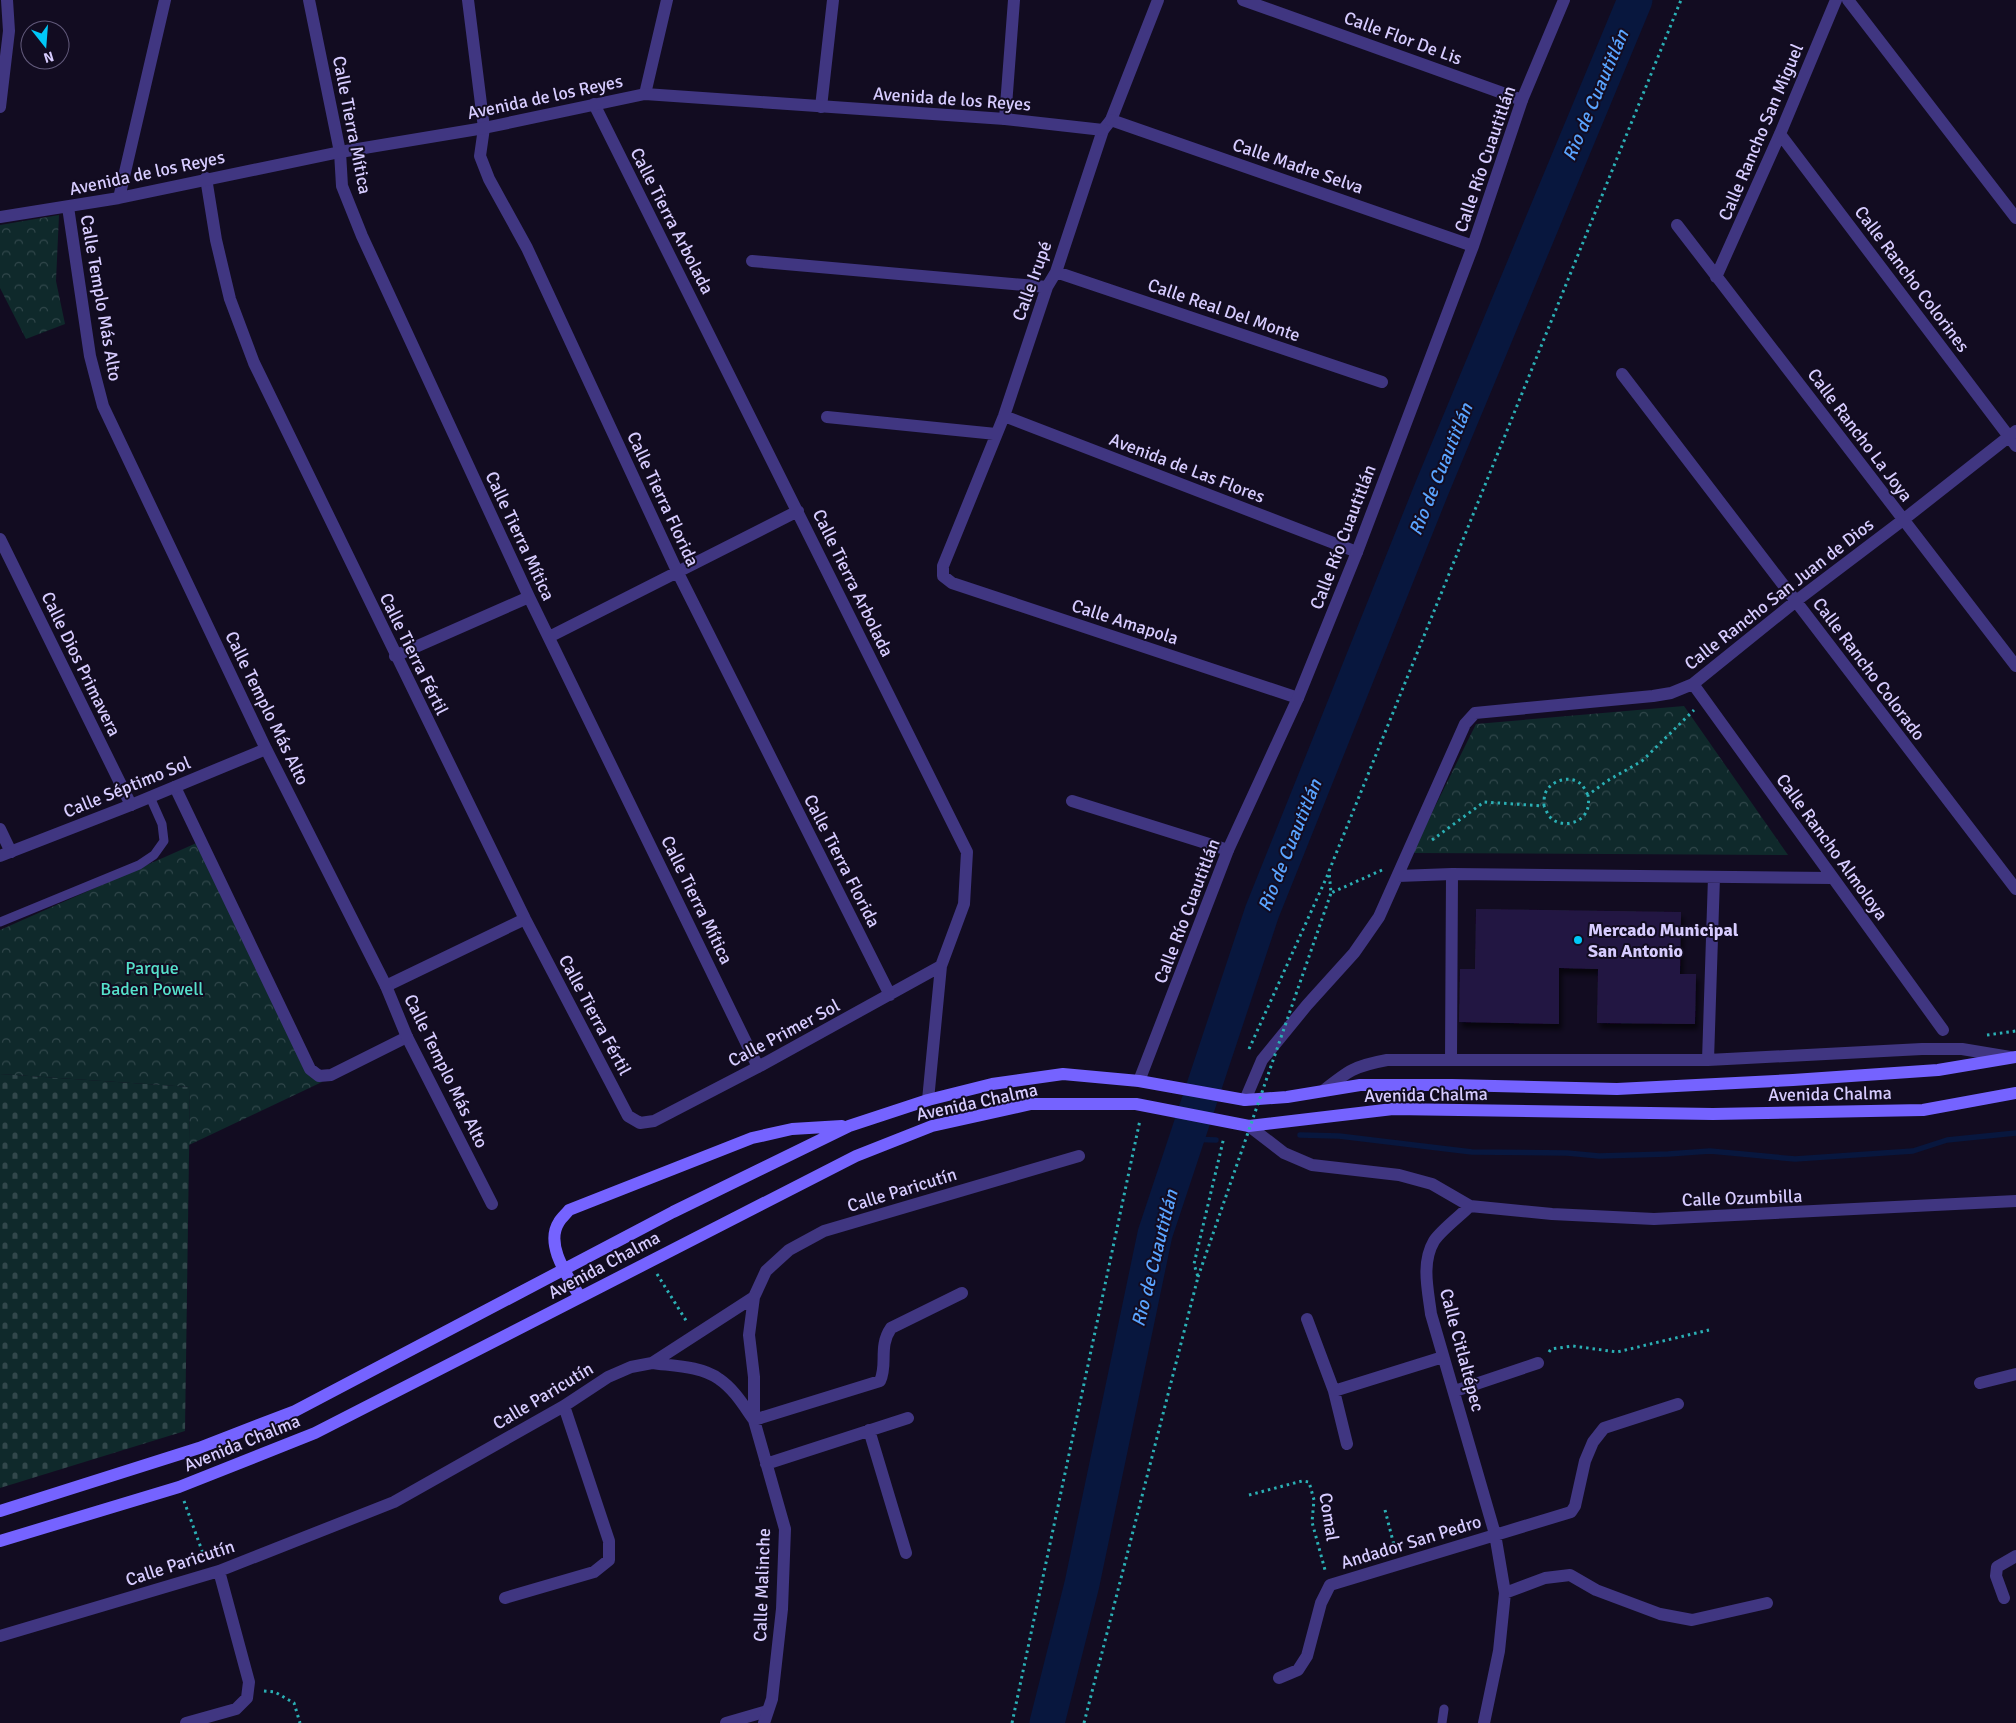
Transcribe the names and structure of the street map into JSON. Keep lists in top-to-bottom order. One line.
{"streets":{"main road":["Avenida Chalma"],"street":["Calle Flor De Lis","Avenida de los Reyes","Calle Tierra Mítica","Calle Rancho San Miguel","Calle Río Cuautitlán","Calle Madre Selva","Calle Tierra Arbolada","Calle Rancho Colorines","Calle Irupé","Calle Templo Más Alto","Calle Real Del Monte","Calle Rancho La Joya","Avenida de Las Flores","Calle Tierra Florida","Calle Rancho San Juan de Dios","Calle Amapola","Calle Tierra Fértil","Calle Dios Primavera","Calle Rancho Colorado","Calle Séptimo Sol","Calle Rancho Almoloya","Calle Primer Sol","Calle Paricutín","Calle Ozumbilla","Calle Citlaltépec","Andador San Pedro","Calle Malinche"],"path":["Comal"]},"crossings":[["Calle Flor De Lis","Calle Río Cuautitlán"],["Avenida de los Reyes","Calle Tierra Mítica"],["Avenida de los Reyes","Calle Tierra Arbolada"],["Avenida de los Reyes","Calle Irupé"],["Avenida de los Reyes","Calle Templo Más Alto"],["Avenida de los Reyes","Calle Tierra Florida"],["Avenida de los Reyes","Calle Tierra Fértil"],["Calle Tierra Mítica","Calle Primer Sol"],["Calle Rancho San Miguel","Calle Rancho Colorines"],["Calle Rancho San Miguel","Calle Rancho La Joya"],["Calle Río Cuautitlán","Calle Madre Selva"],["Calle Río Cuautitlán","Avenida de Las Flores"],["Calle Río Cuautitlán","Calle Amapola"],["Calle Río Cuautitlán","Avenida Chalma"],["Calle Madre Selva","Calle Irupé"],["Calle Tierra Arbolada","Calle Primer Sol"],["Calle Tierra Arbolada","Avenida Chalma"],["Calle Rancho Colorines","Calle Rancho San Juan de Dios"],["Calle Irupé","Calle Real Del Monte"],["Calle Irupé","Avenida de Las Flores"],["Calle Irupé","Calle Amapola"],["Calle Templo Más Alto","Calle Séptimo Sol"],["Calle Rancho La Joya","Calle Rancho San Juan de Dios"],["Calle Tierra Florida","Calle Primer Sol"],["Calle Rancho San Juan de Dios","Calle Rancho Colorado"],["Calle Rancho San Juan de Dios","Calle Rancho Almoloya"],["Calle Rancho San Juan de Dios","Avenida Chalma"],["Calle Tierra Fértil","Calle Primer Sol"],["Calle Dios Primavera","Calle Séptimo Sol"],["Calle Paricutín","Calle Malinche"],["Calle Ozumbilla","Calle Citlaltépec"],["Calle Citlaltépec","Andador San Pedro"],["Comal","Andador San Pedro"]],"water":["Rio de Cuautitlán"],"parks":["Parque Baden Powell"],"places":["Mercado Municipal San Antonio"],"north":"bottom"}
